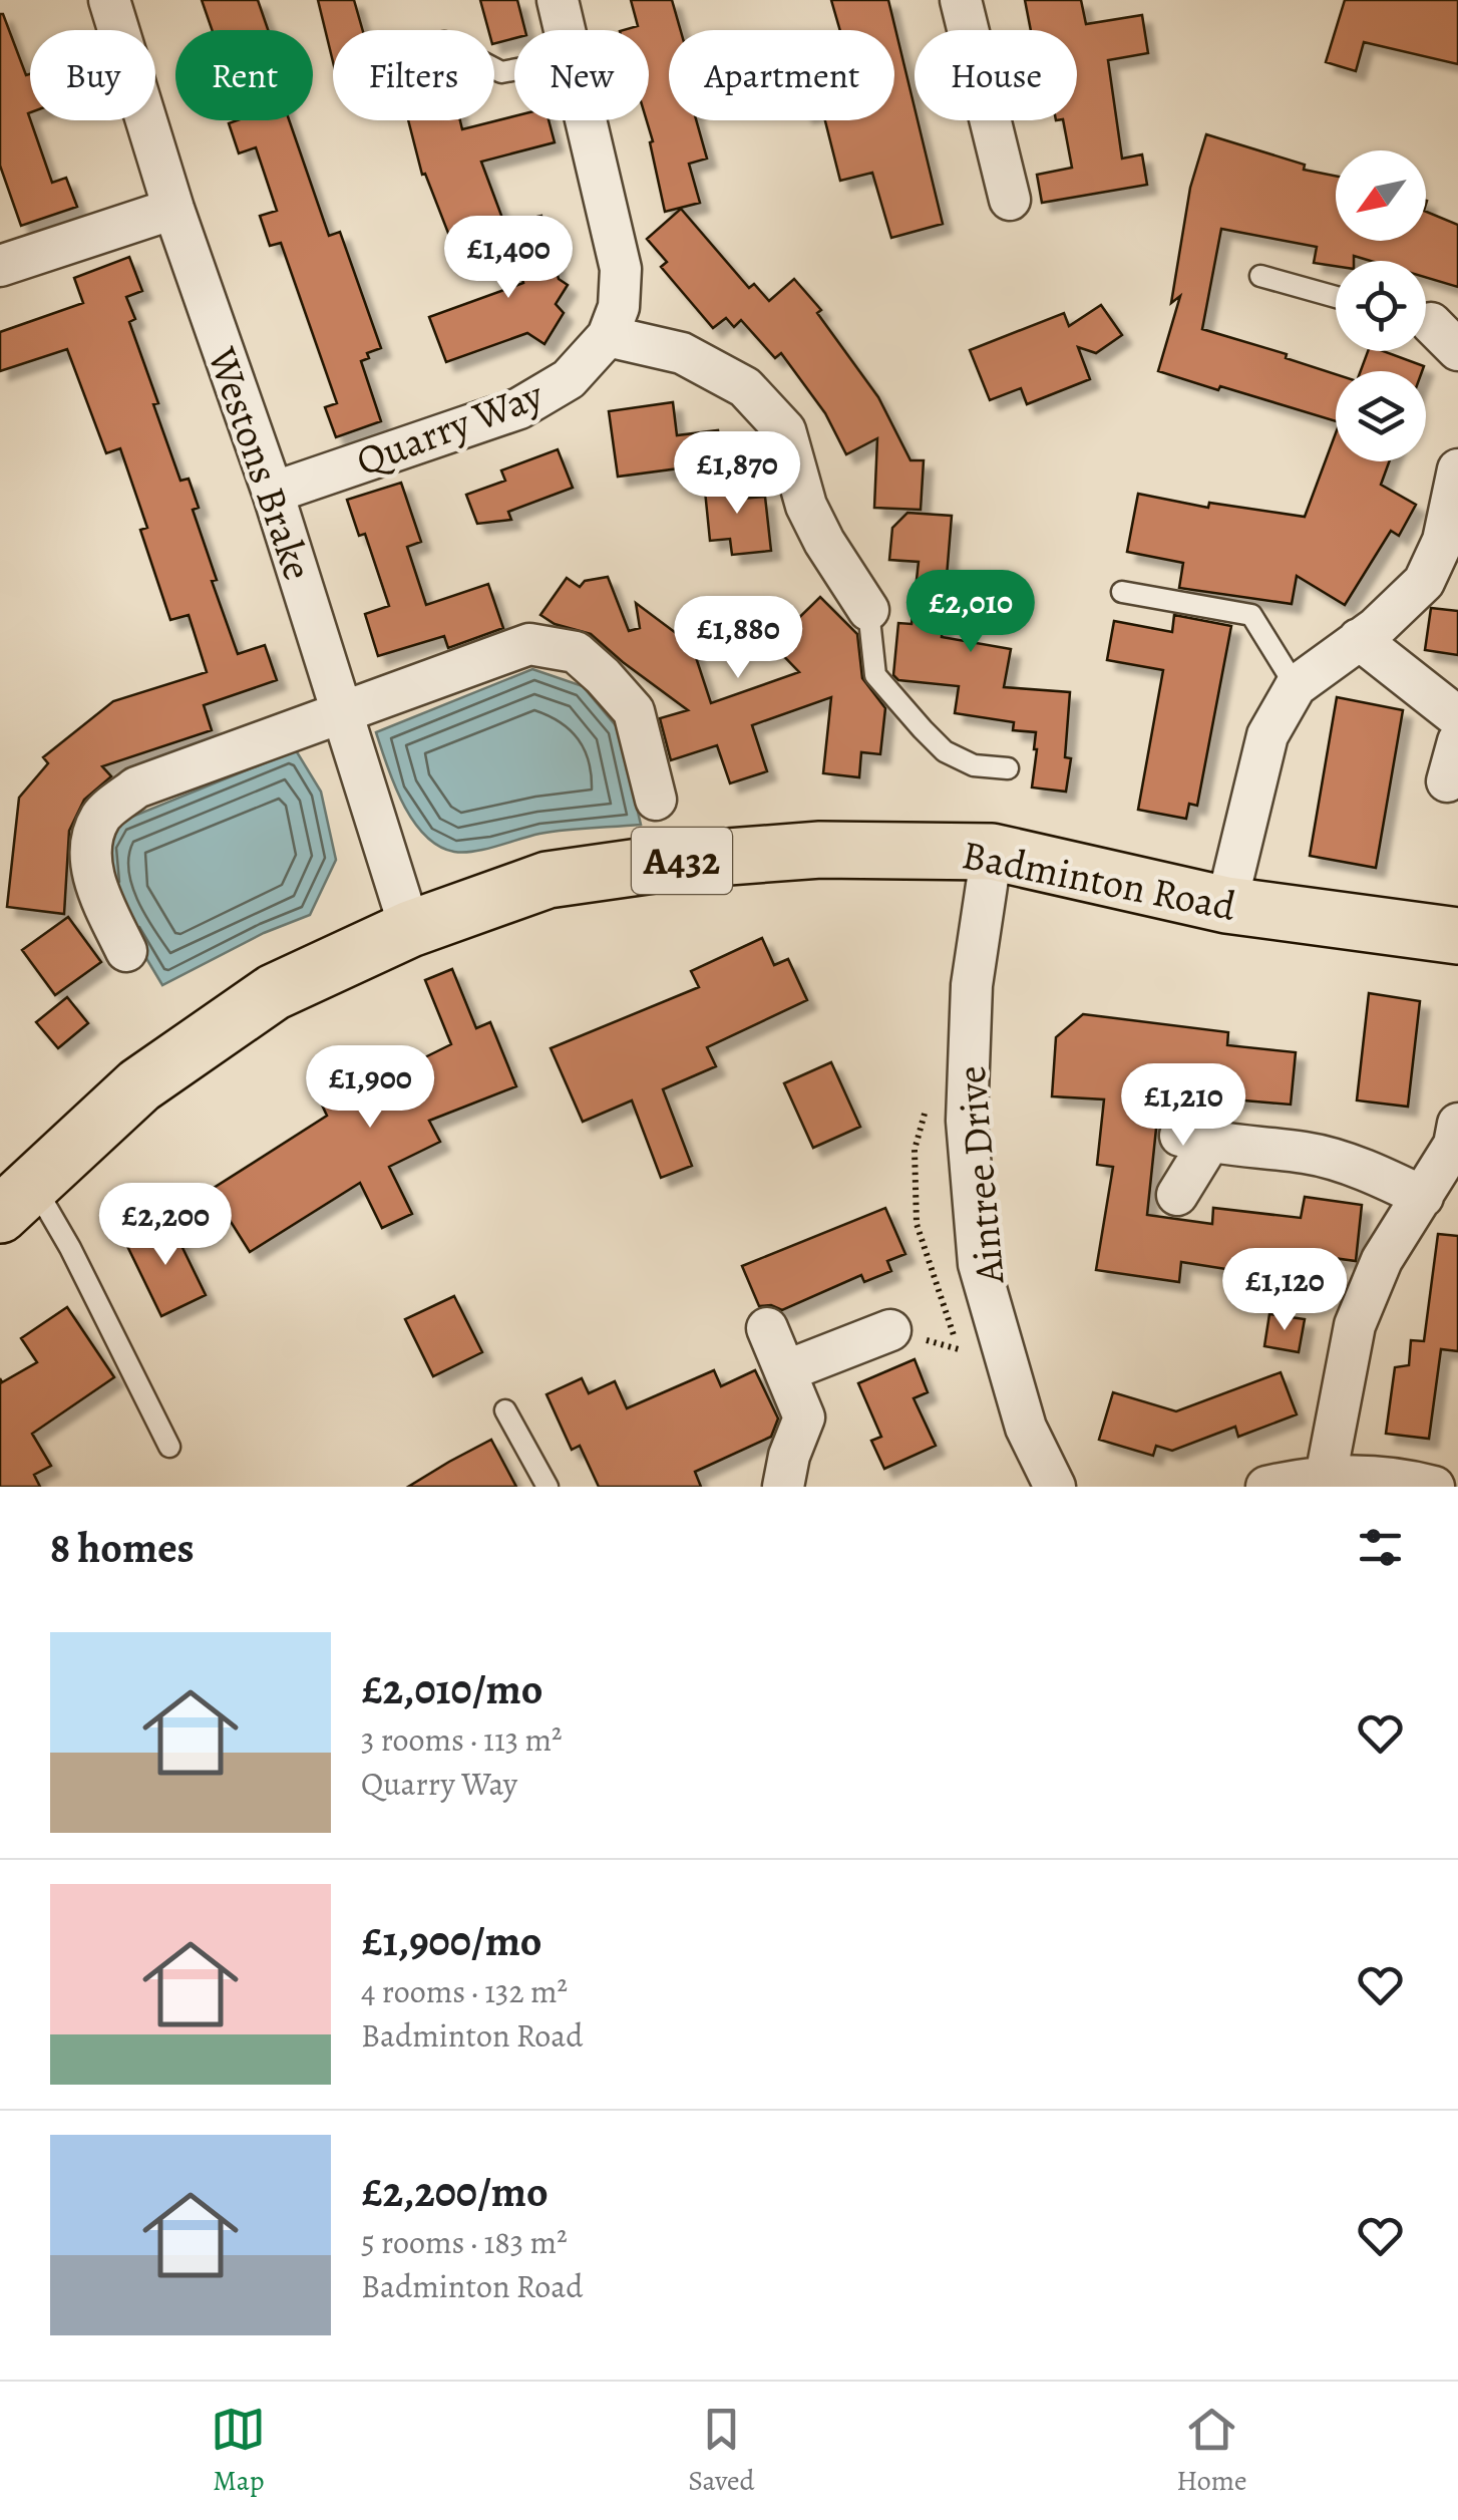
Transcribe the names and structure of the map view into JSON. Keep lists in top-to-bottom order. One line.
{"streets":{"main road":["A432","Badminton Road"],"street":["Quarry Way","Westons Brake","Aintree Drive"]},"crossings":[["Quarry Way","Westons Brake"],["Westons Brake","Badminton Road"],["Badminton Road","Aintree Drive"]],"north":"bottom left","page":{"chip":["Buy","Rent","Filters","New","Apartment","House"],"price":["£1,400","£1,870","£2,010","£1,880","£1,900","£1,210","£2,200","£1,120"],"heading":"8 homes","list":[{"name":"£2,010/mo","note":"3 rooms · 113 m² · Quarry Way"},{"name":"£1,900/mo","note":"4 rooms · 132 m² · Badminton Road"},{"name":"£2,200/mo","note":"5 rooms · 183 m² · Badminton Road"}],"tabs":["Map","Saved","Home"]}}
